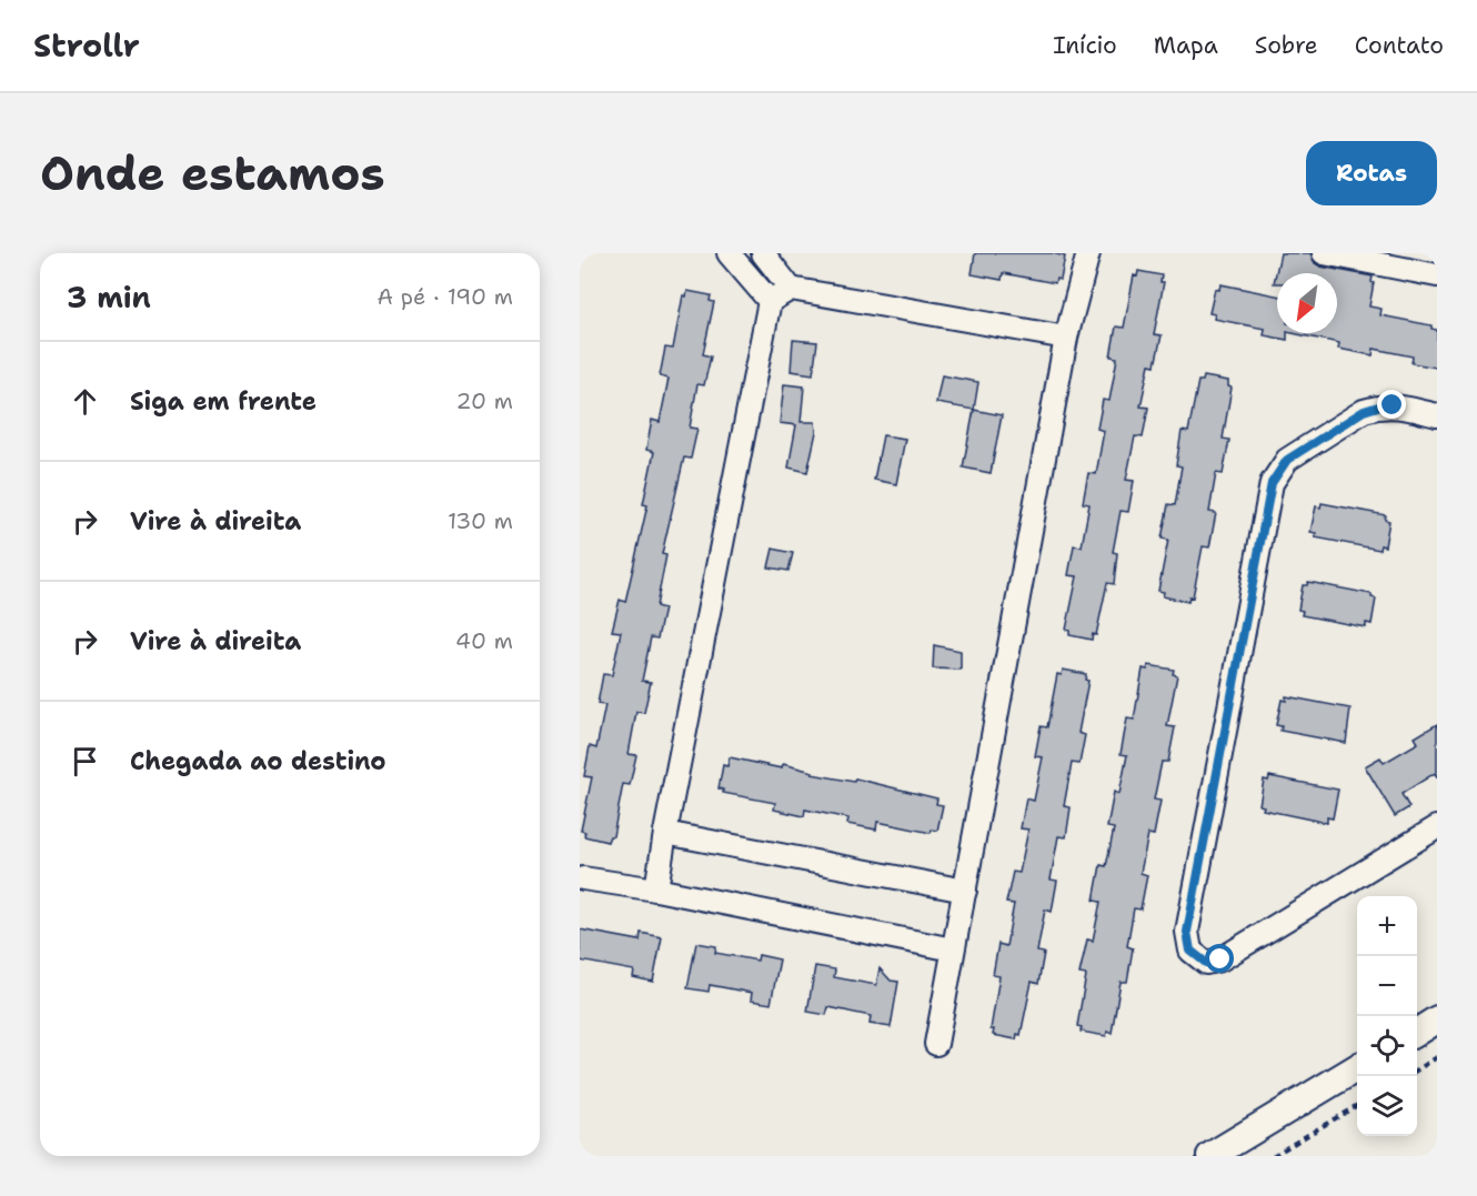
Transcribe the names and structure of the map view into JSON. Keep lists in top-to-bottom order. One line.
{"north":"bottom left","page":{"header":"Strollr","nav":["Início","Mapa","Sobre","Contato"],"buttons":"Rotas","title":"Onde estamos","heading":["3 min","A pé · 190 m"],"list":[["Siga em frente","20 m"],["Vire à direita","130 m"],["Vire à direita","40 m"],"Chegada ao destino"],"map_buttons":["+","−"]}}
